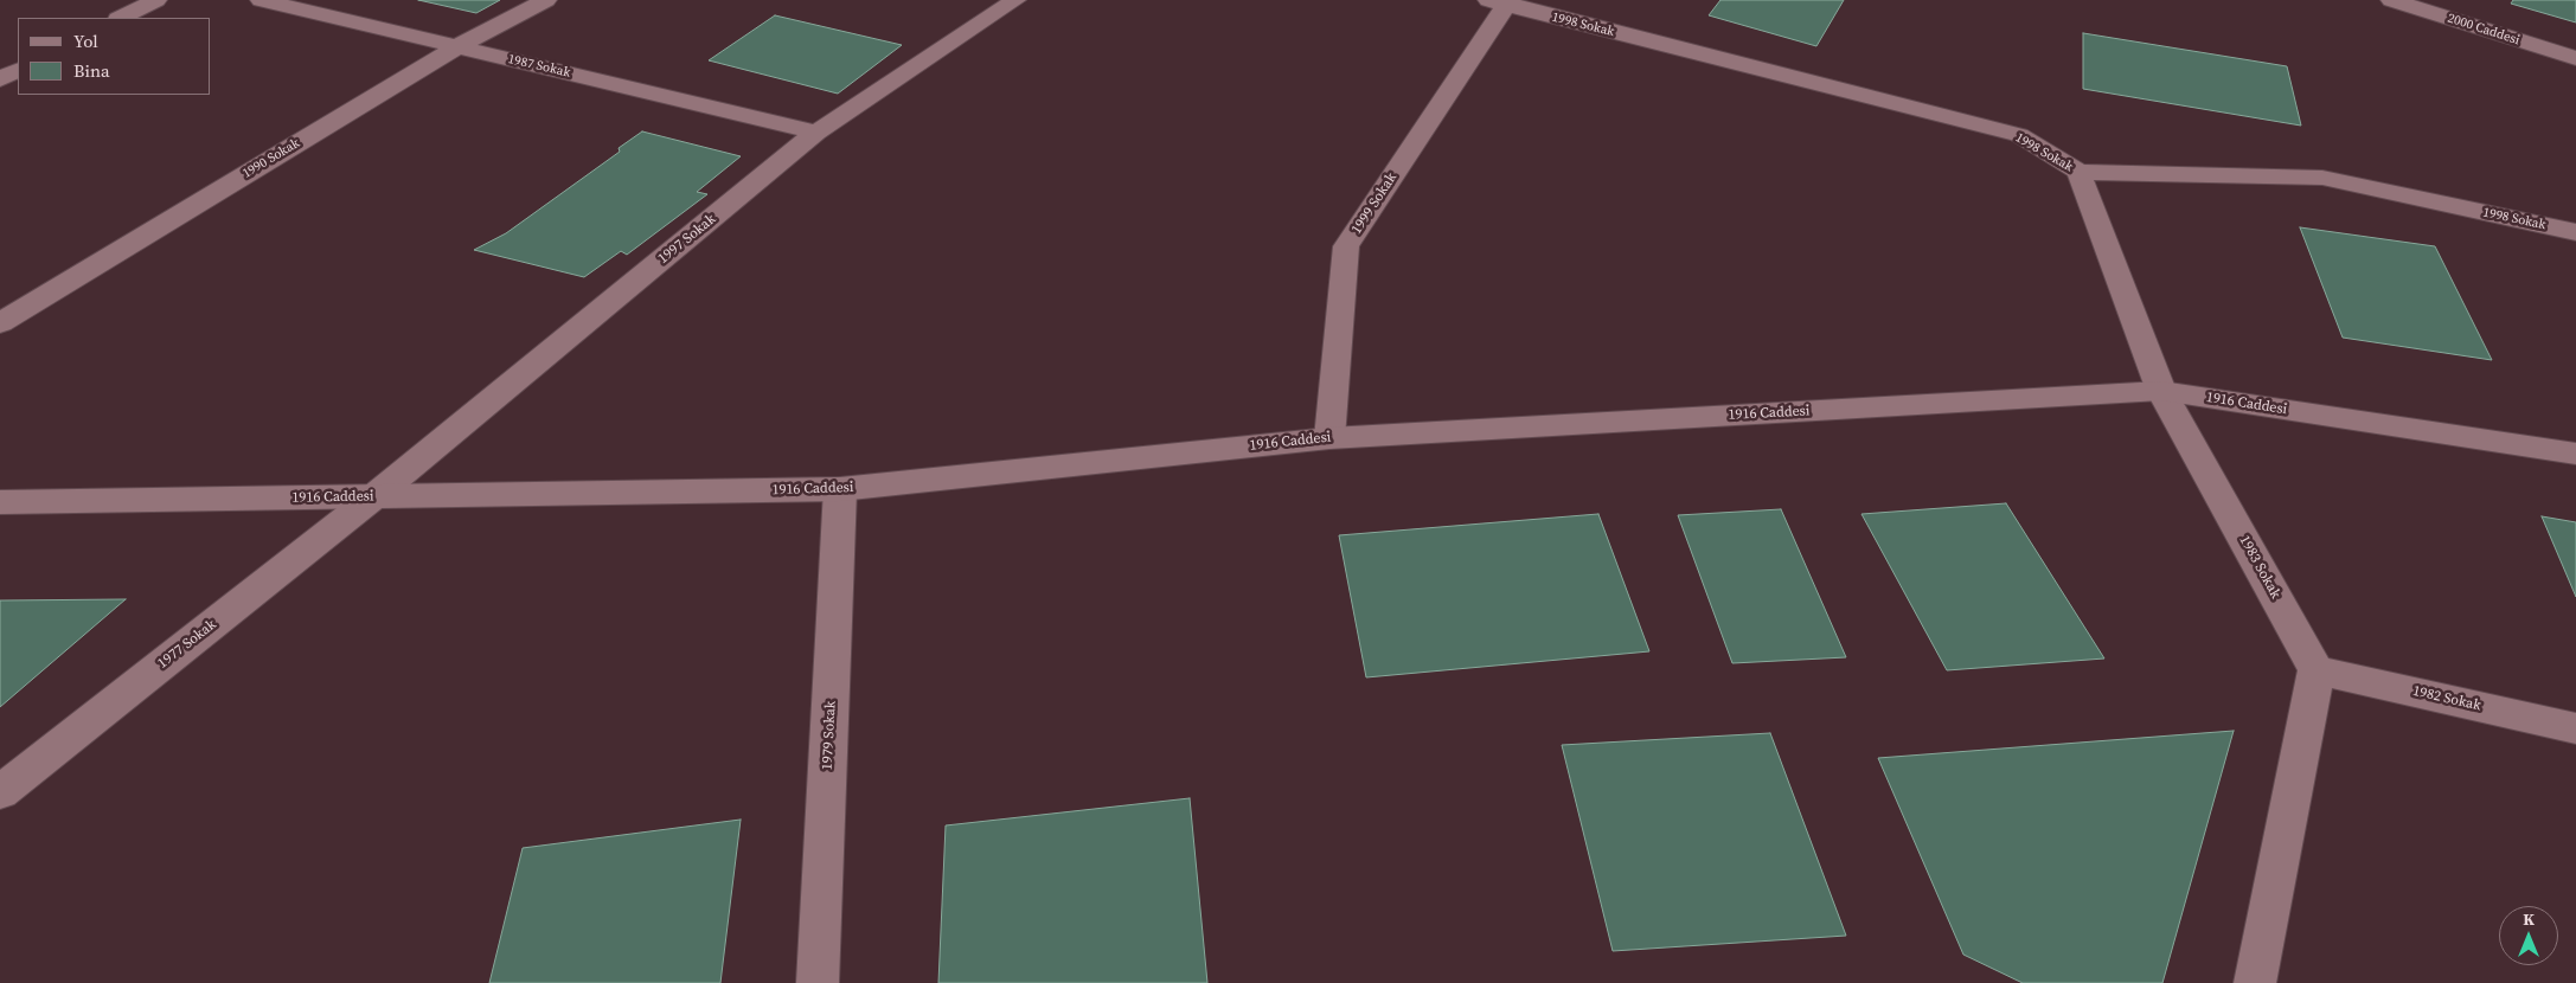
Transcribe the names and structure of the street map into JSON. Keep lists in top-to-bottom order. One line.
{"streets":{"street":["1998 Sokak","2000 Caddesi","1987 Sokak","1990 Sokak","1999 Sokak","1997 Sokak","1916 Caddesi","1983 Sokak","1977 Sokak","1982 Sokak","1979 Sokak"]},"crossings":[["1998 Sokak","1999 Sokak"],["1998 Sokak","1983 Sokak"],["1987 Sokak","1990 Sokak"],["1987 Sokak","1997 Sokak"],["1999 Sokak","1916 Caddesi"],["1997 Sokak","1916 Caddesi"],["1997 Sokak","1977 Sokak"],["1916 Caddesi","1983 Sokak"],["1916 Caddesi","1977 Sokak"],["1916 Caddesi","1979 Sokak"],["1983 Sokak","1982 Sokak"]],"legend":["Yol","Bina"],"north":"top"}
